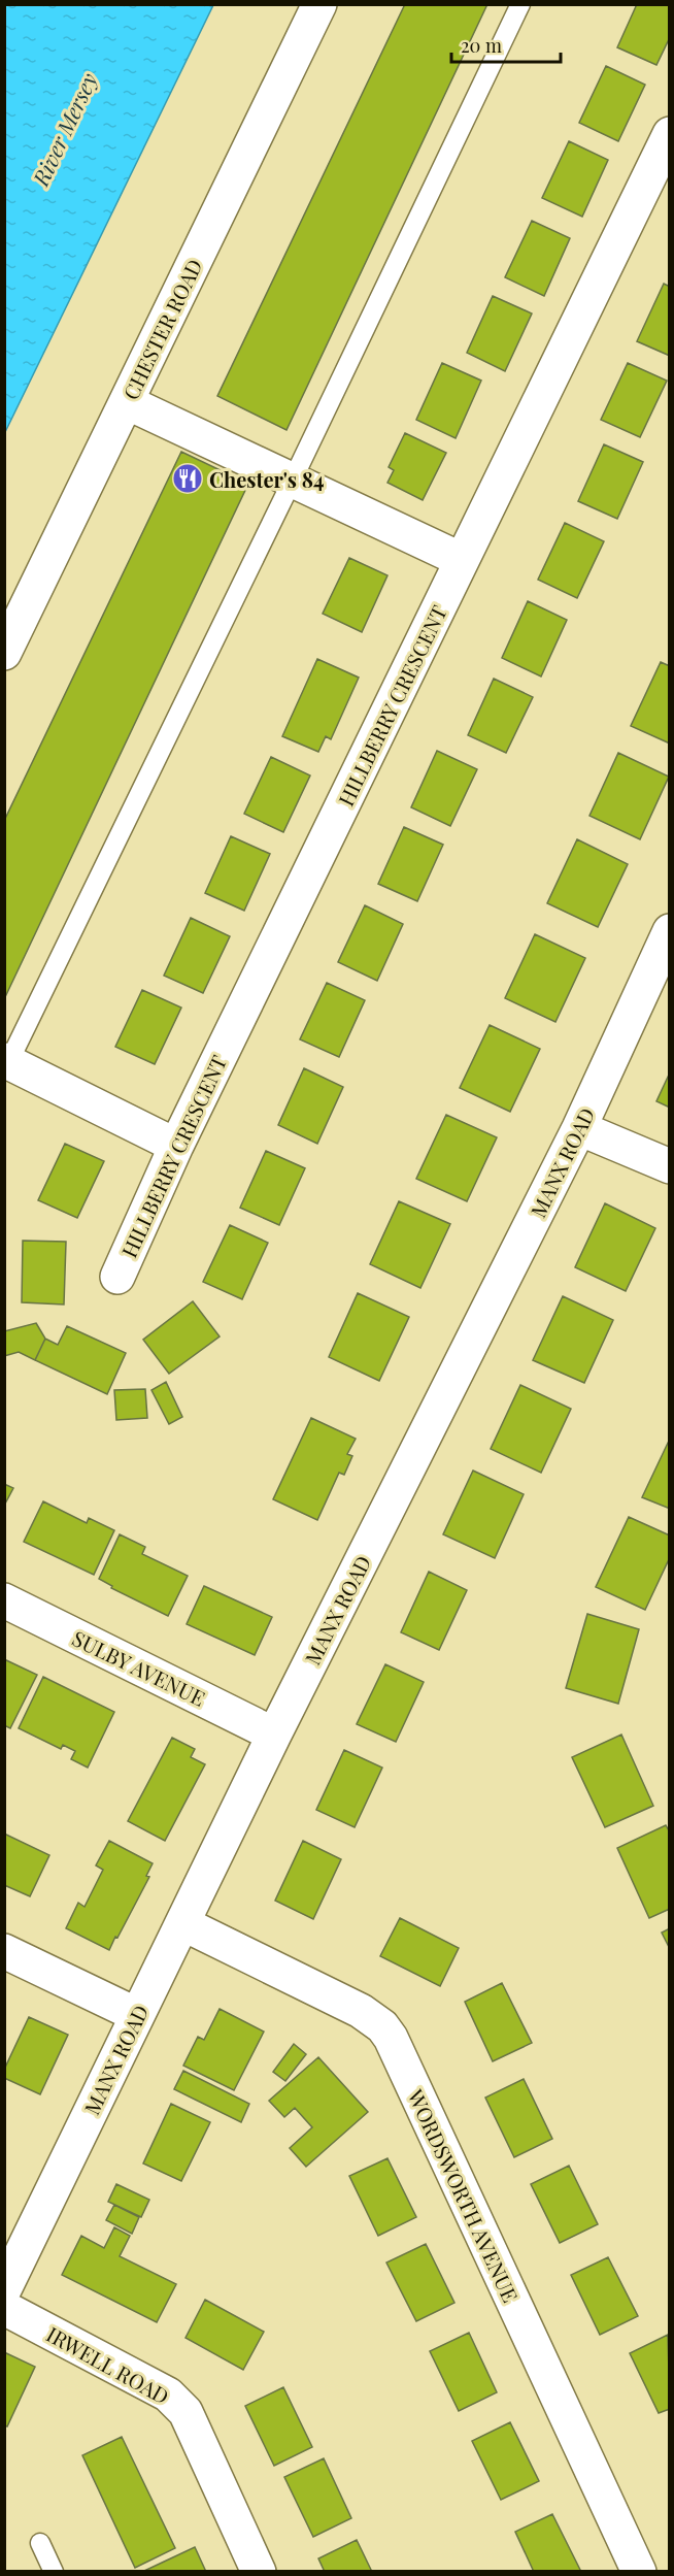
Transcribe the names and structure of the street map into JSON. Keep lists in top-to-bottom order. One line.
{"streets":{"main road":["CHESTER ROAD","HILLBERRY CRESCENT","MANX ROAD","SULBY AVENUE","WORDSWORTH AVENUE","IRWELL ROAD"]},"crossings":[["MANX ROAD","SULBY AVENUE"],["MANX ROAD","WORDSWORTH AVENUE"]],"water":["River Mersey"],"places":{"restaurant":["Chester's 84"]},"scale_bar":"20 m"}
